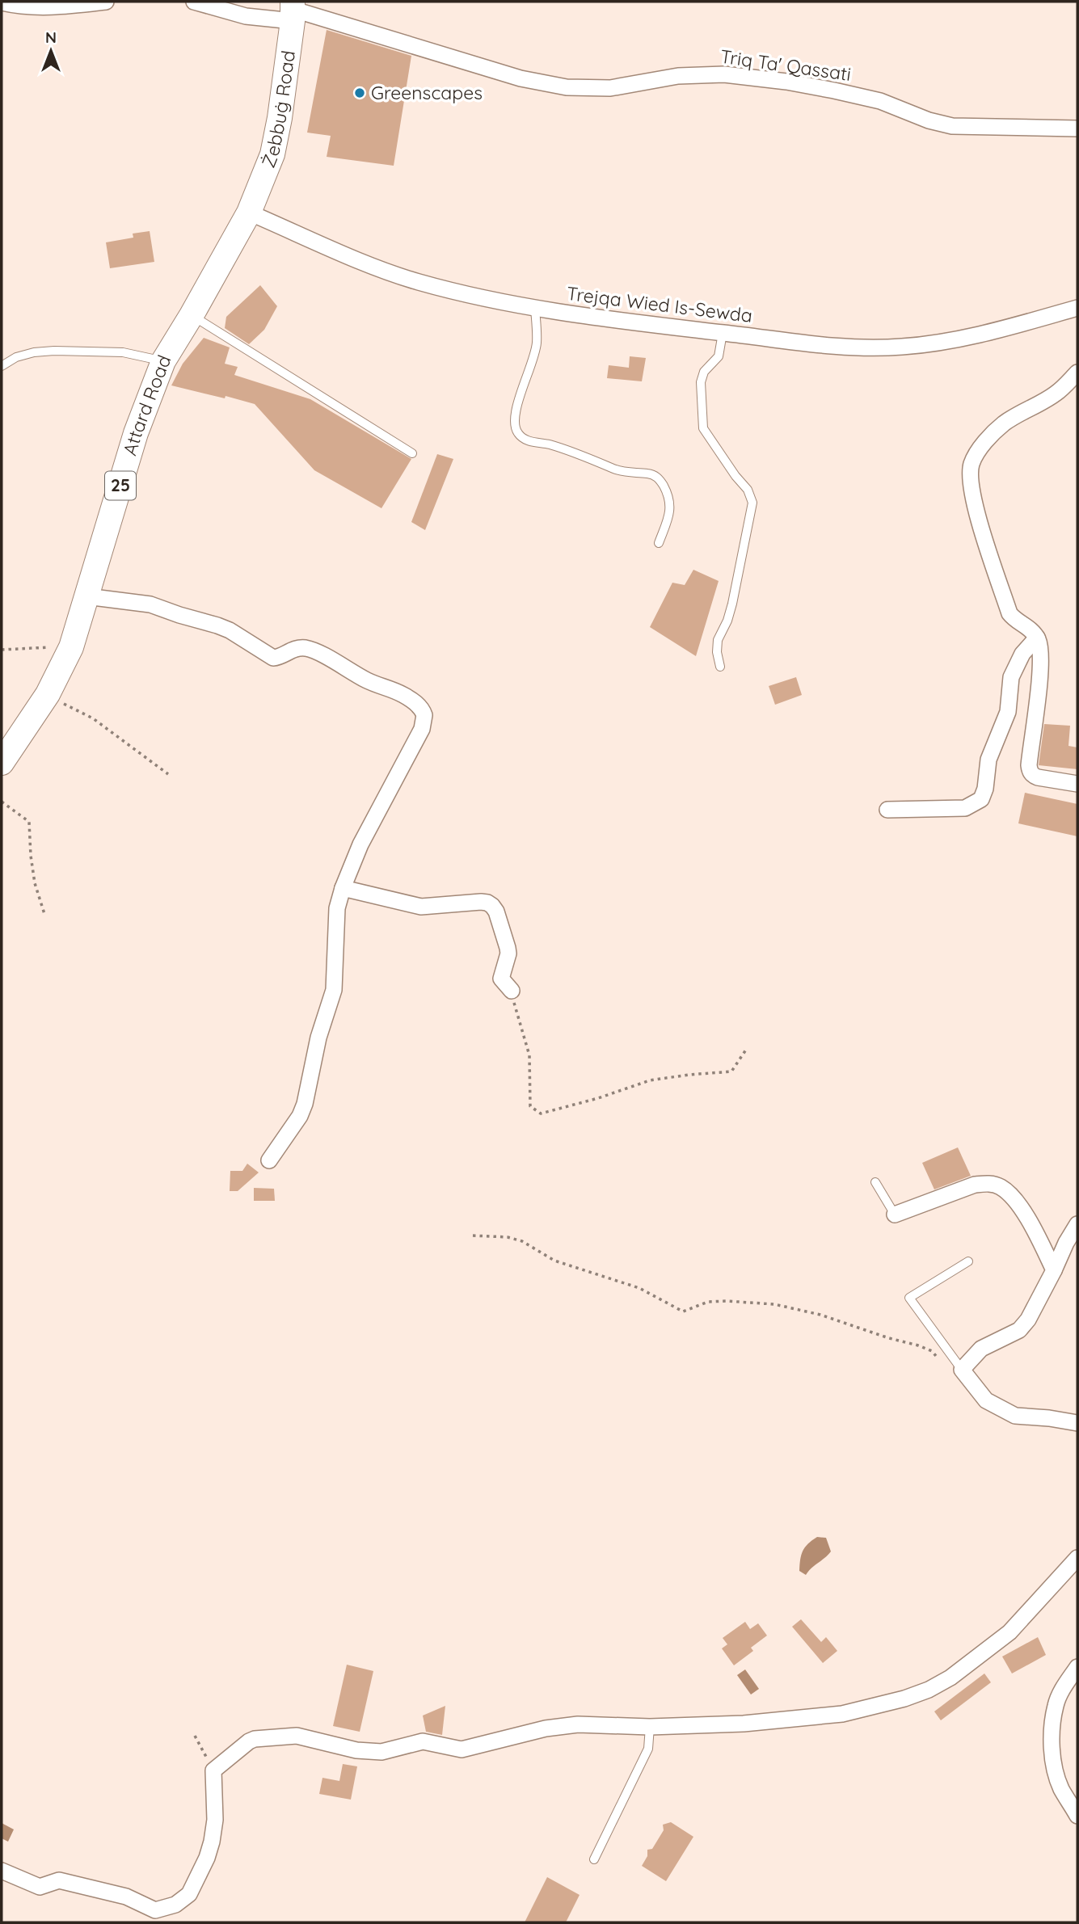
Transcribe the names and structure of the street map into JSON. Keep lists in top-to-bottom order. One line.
{"streets":{"main road":["Żebbuġ Road","Attard Road","25"],"street":["Triq Ta' Qassati","Trejqa Wied Is-Sewda"]},"crossings":[["Triq Ta' Qassati","Żebbuġ Road"],["Żebbuġ Road","Trejqa Wied Is-Sewda"],["Żebbuġ Road","Attard Road"],["Trejqa Wied Is-Sewda","Attard Road"]],"places":["Greenscapes"],"north":"top"}
